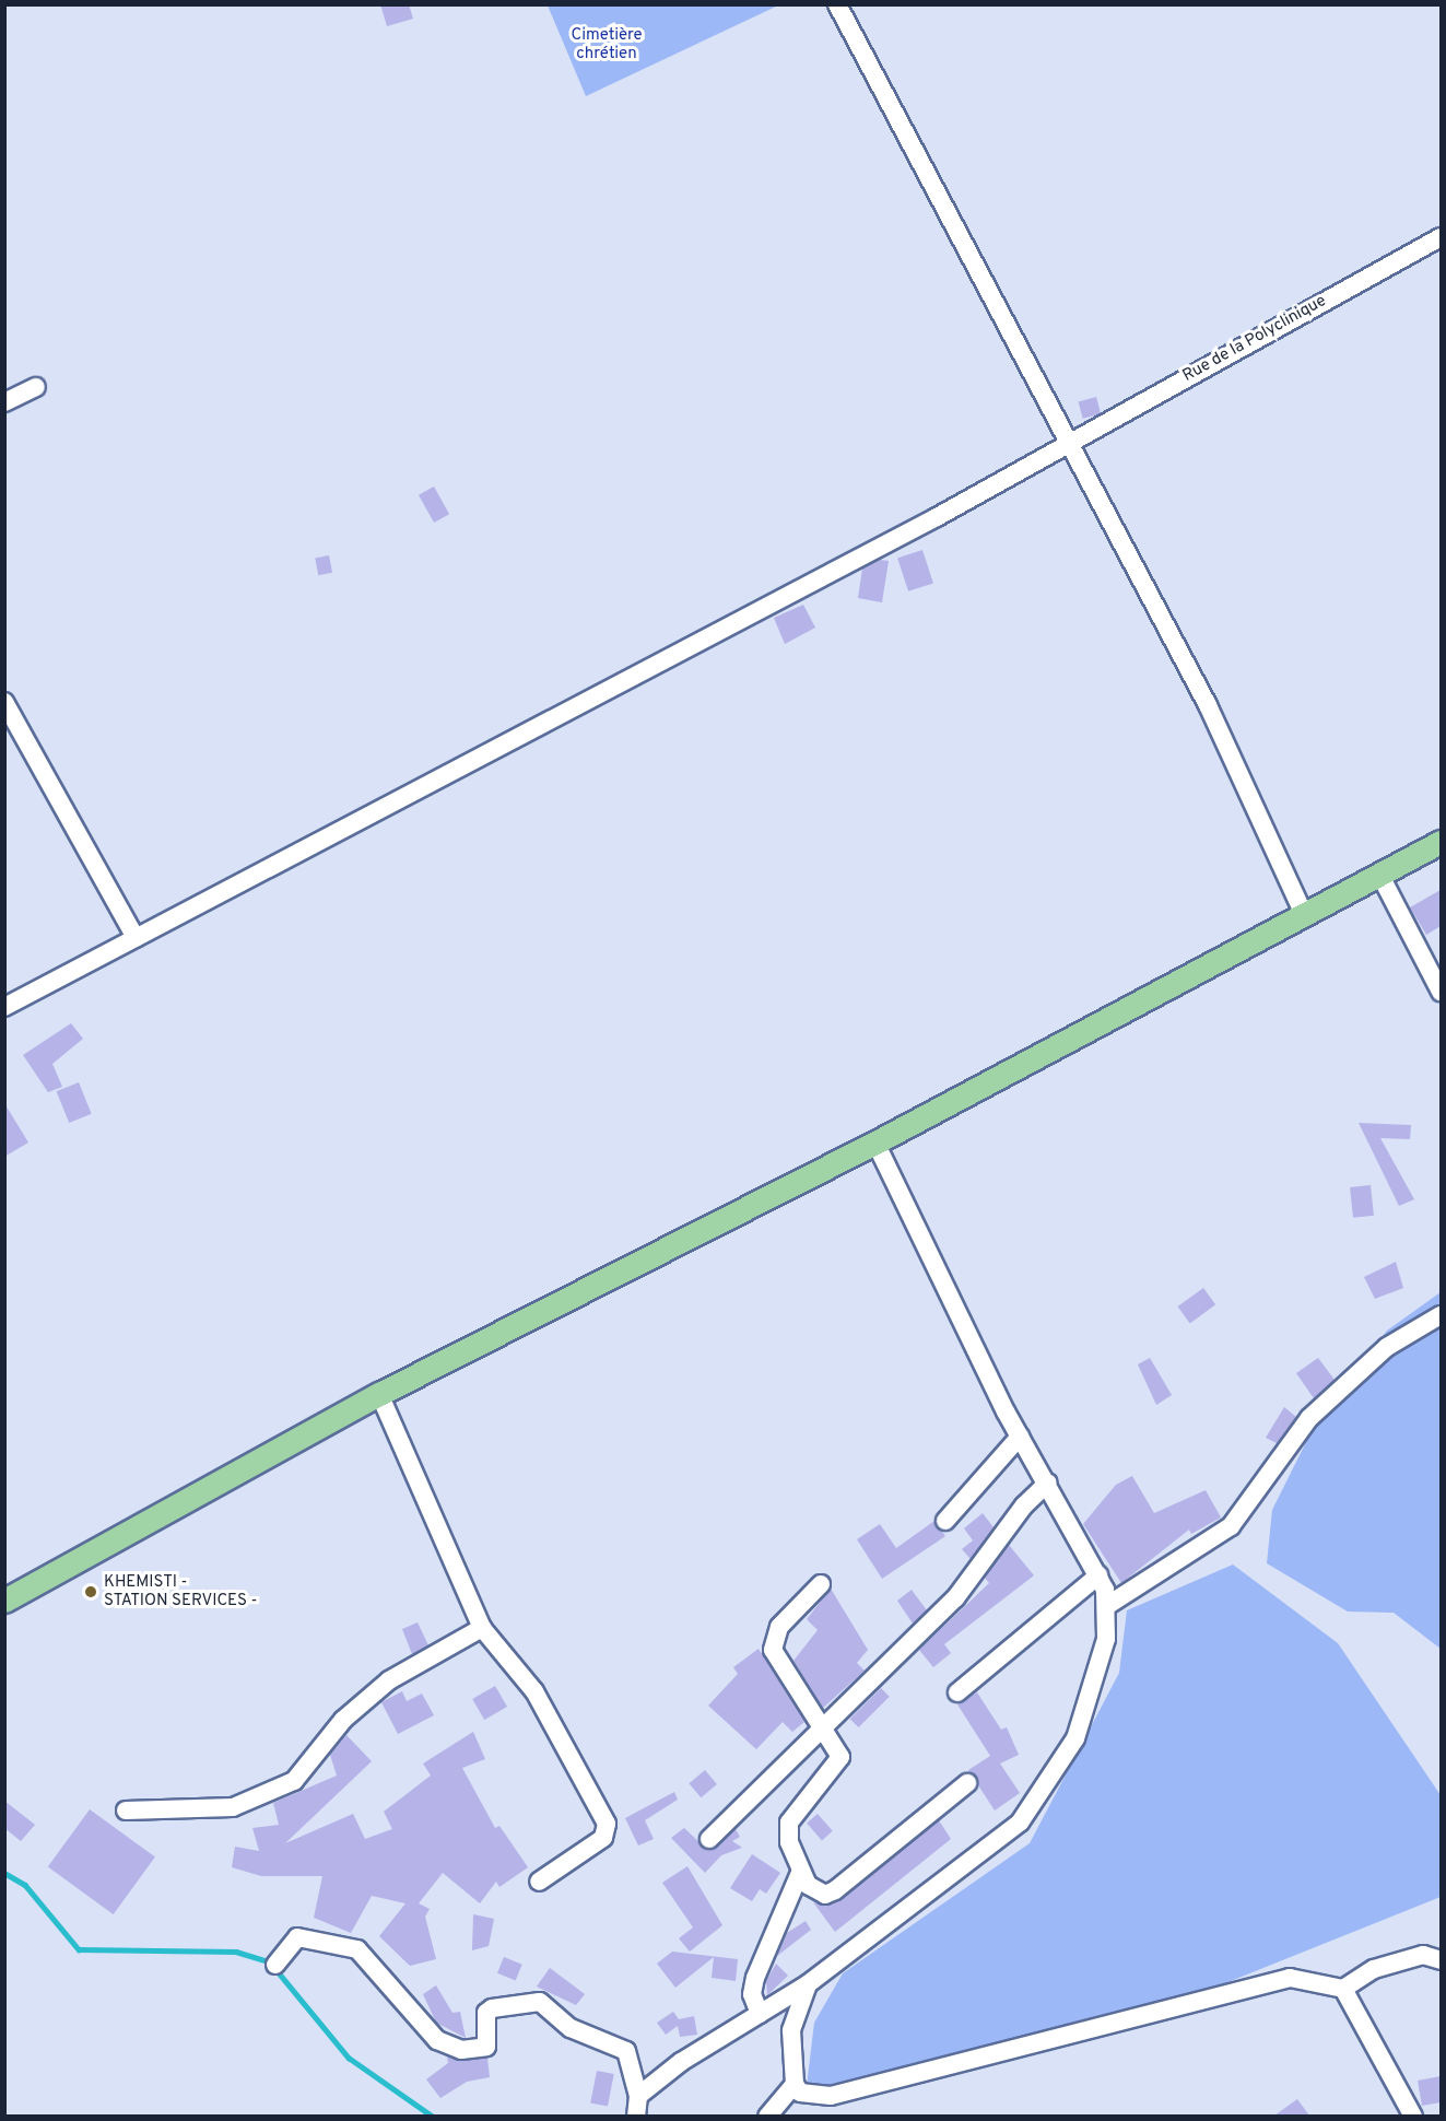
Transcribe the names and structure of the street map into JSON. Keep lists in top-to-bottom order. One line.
{"streets":{"street":["Rue de la Polyclinique"]},"parks":["Cimetière chrétien"],"places":["KHEMISTI - STATION SERVICES -"]}
